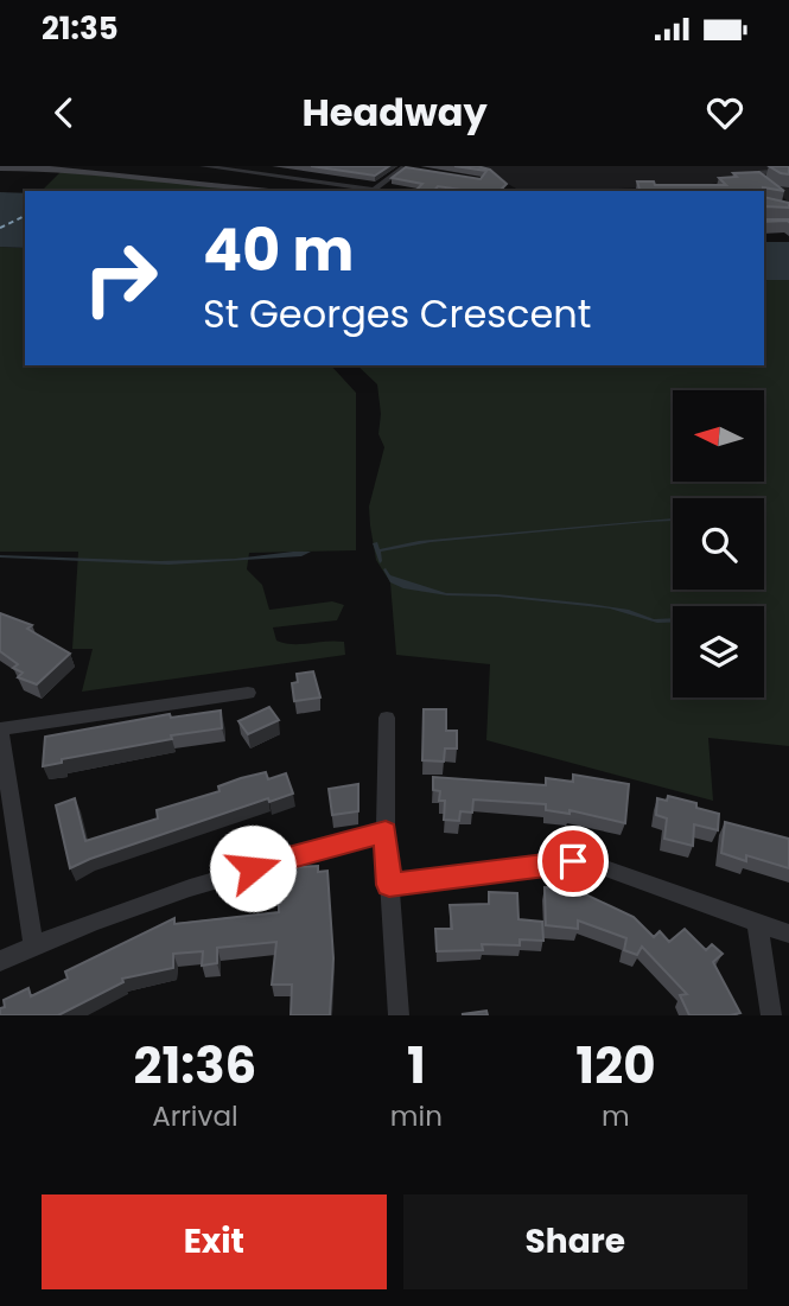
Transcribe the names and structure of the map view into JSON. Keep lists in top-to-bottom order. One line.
{"north":"left","page":{"status":"21:35","header":"Headway","turn":["40 m","St Georges Crescent"],"eta":["21:36","Arrival","1","min","120","m"],"buttons":["Exit","Share"]}}
